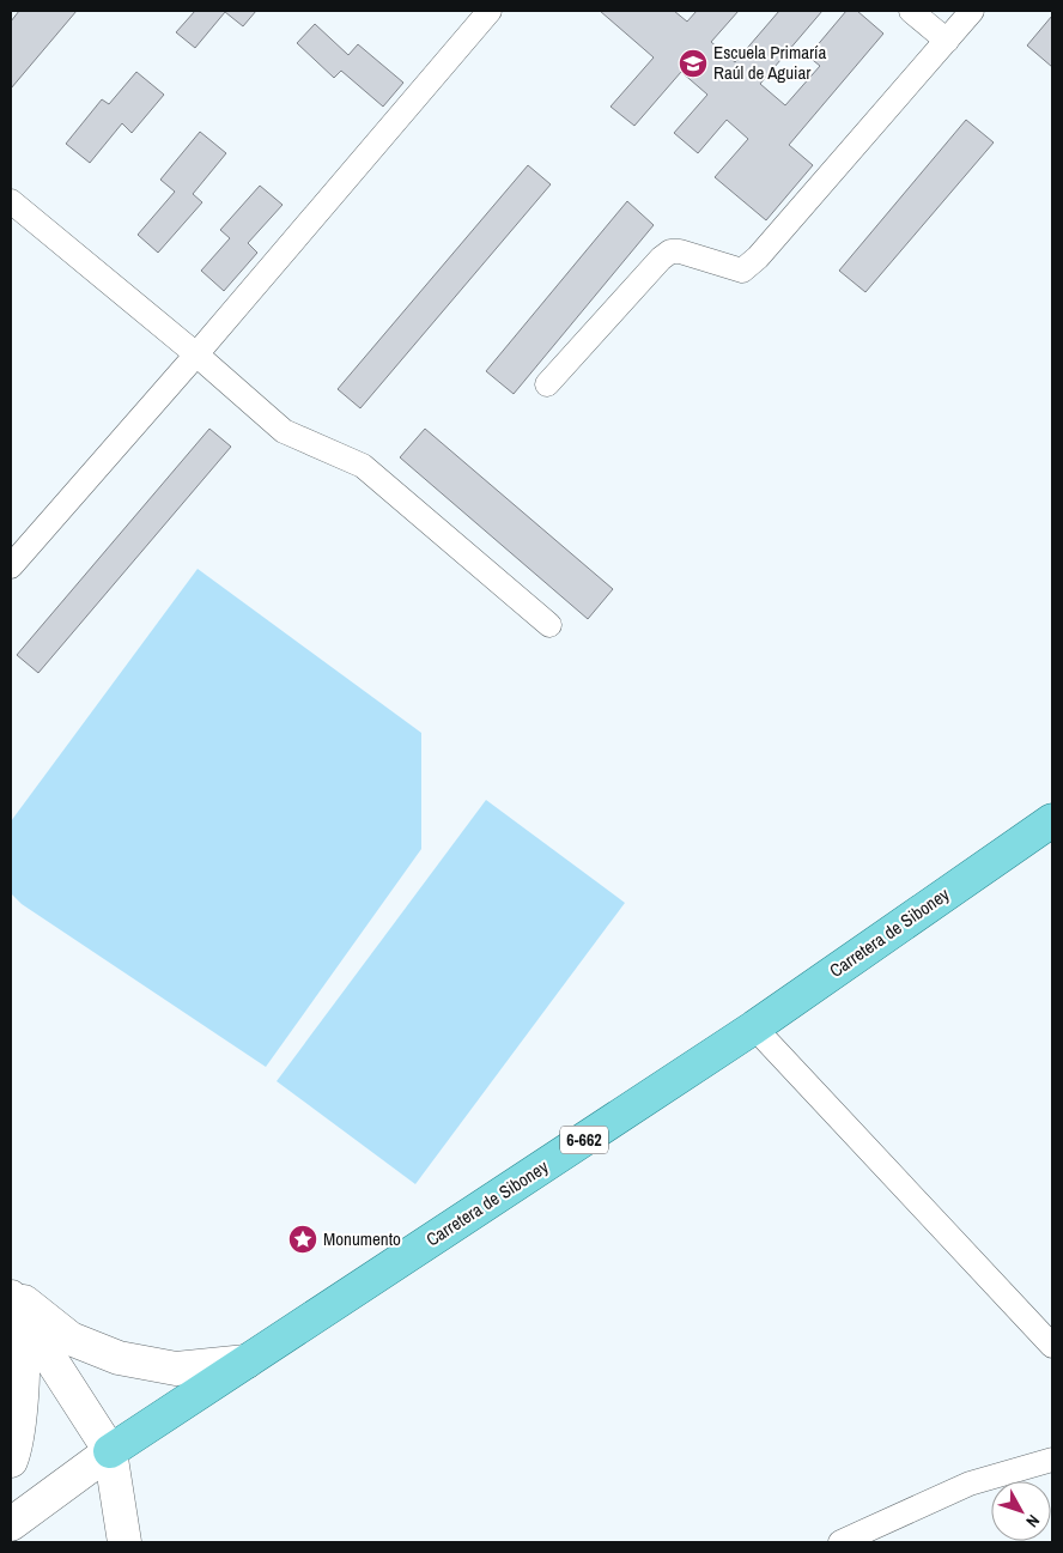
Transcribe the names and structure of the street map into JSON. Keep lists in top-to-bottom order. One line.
{"streets":{"main road":["Carretera de Siboney","6-662"]},"places":{"school or university":["Escuela Primaría Raúl de Aguiar"],"place":["Monumento"]},"north":"bottom right"}
